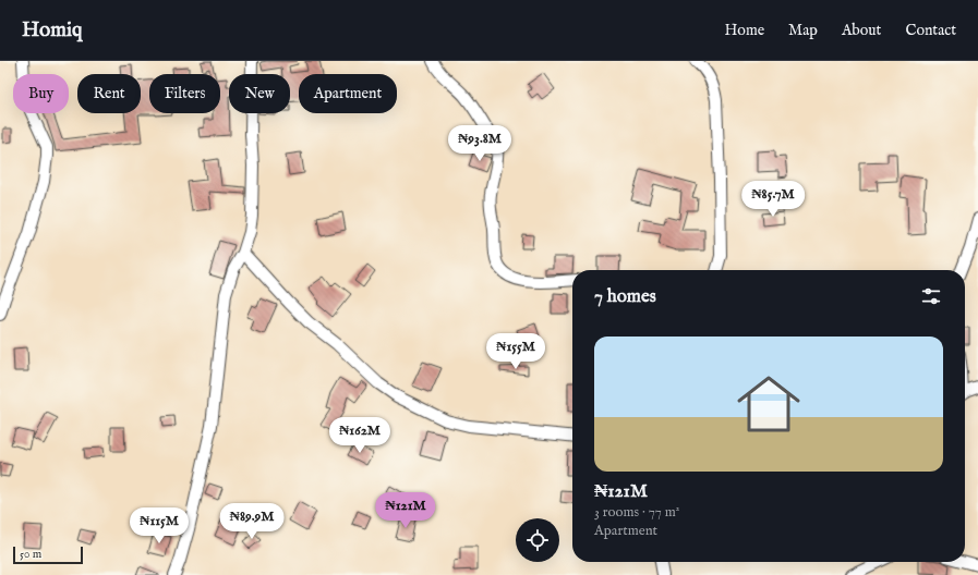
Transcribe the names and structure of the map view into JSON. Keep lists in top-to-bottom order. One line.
{"scale_bar":"50 m","page":{"header":"Homiq","nav":["Home","Map","About","Contact"],"chip":["Buy","Rent","Filters","New","Apartment"],"price":["₦93.8M","₦85.7M","₦155M","₦162M","₦121M","₦89.9M","₦115M"],"heading":"7 homes","list":[{"name":"₦121M","note":"3 rooms · 77 m² · Apartment"}],"scale":"50 m"}}
